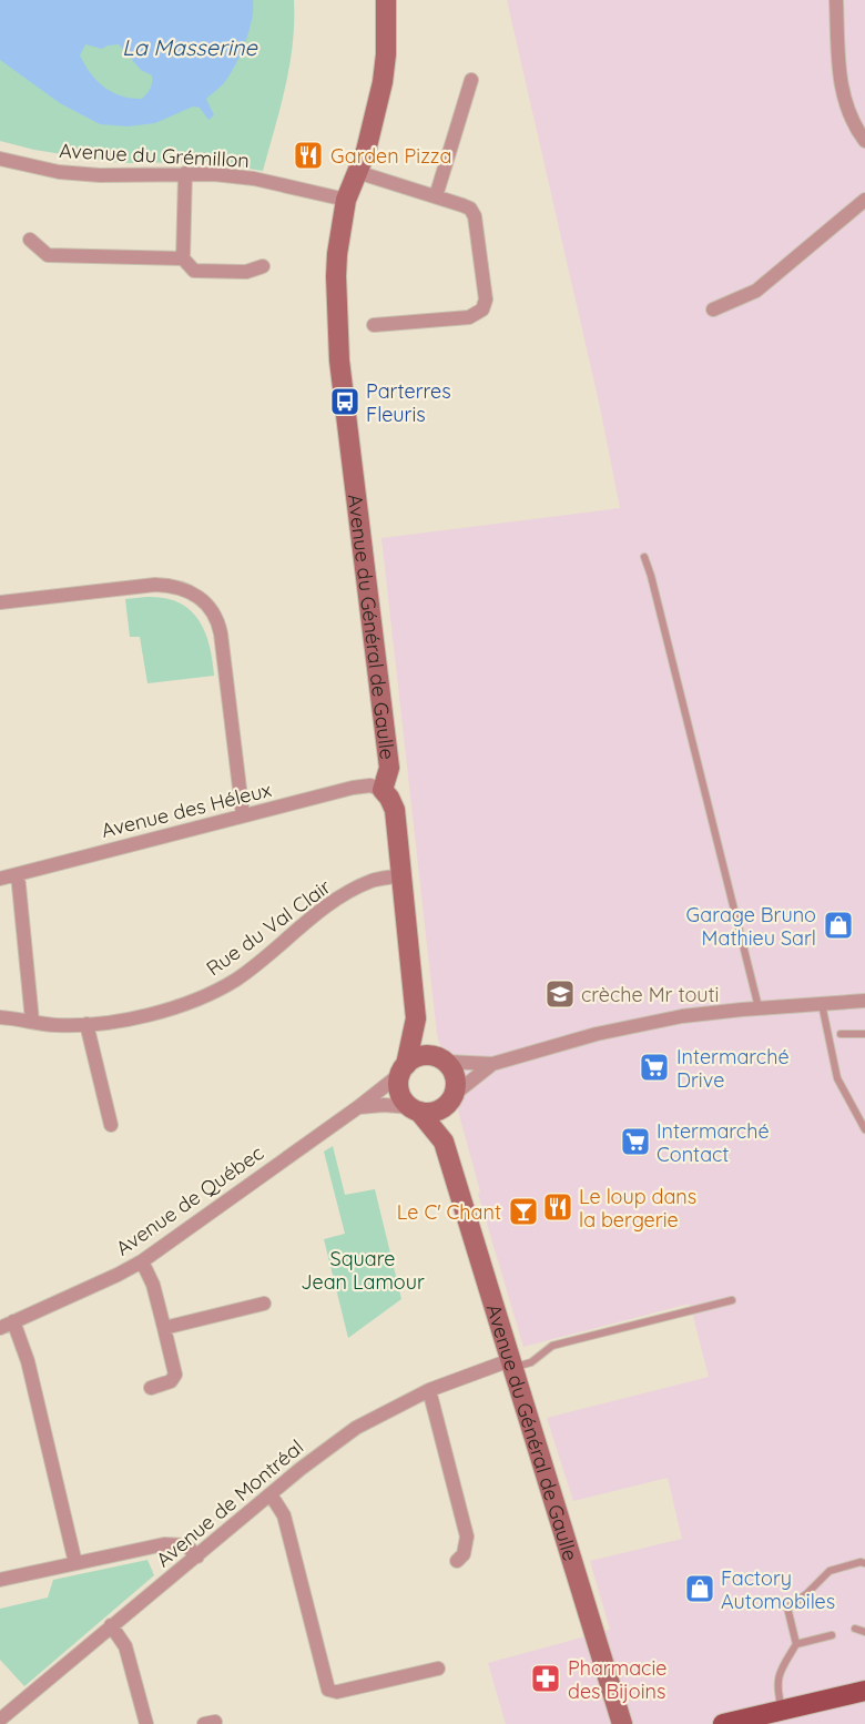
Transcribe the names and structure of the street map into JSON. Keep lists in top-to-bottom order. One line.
{"streets":{"street":["Avenue du Grémillon","Avenue du Général de Gaulle","Avenue des Héleux","Rue du Val Clair","Avenue de Québec","Avenue de Montréal"]},"crossings":[["Avenue du Grémillon","Avenue du Général de Gaulle"],["Avenue du Général de Gaulle","Avenue des Héleux"],["Avenue du Général de Gaulle","Rue du Val Clair"],["Avenue du Général de Gaulle","Avenue de Québec"],["Avenue du Général de Gaulle","Avenue de Montréal"]],"water":["La Masserine"],"parks":["Square Jean Lamour"],"places":{"restaurant":["Garden Pizza","Le loup dans la bergerie"],"bus stop":["Parterres Fleuris"],"shop":["Garage Bruno Mathieu Sarl","Factory Automobiles"],"school or university":["crèche Mr touti"],"supermarket":["Intermarché Drive","Intermarché Contact"],"bar":["Le C' Chant"],"pharmacy":["Pharmacie des Bijoins"]}}
